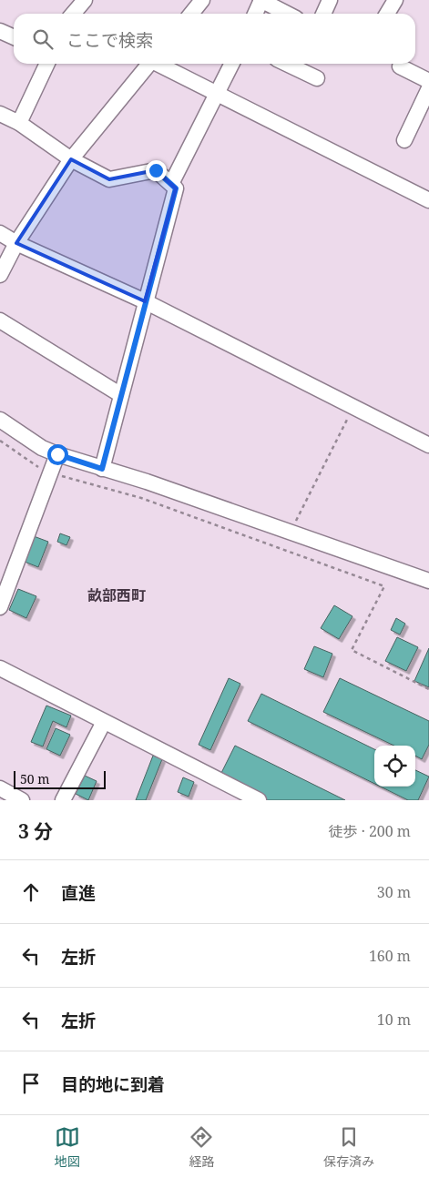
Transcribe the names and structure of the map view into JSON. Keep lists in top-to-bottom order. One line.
{"districts":["畝部西町"],"scale_bar":"50 m","page":{"search":"ここで検索","scale":"50 m","heading":["3 分","徒歩 · 200 m"],"list":[["直進","30 m"],["左折","160 m"],["左折","10 m"],"目的地に到着"],"nav":["地図","経路","保存済み"]}}
